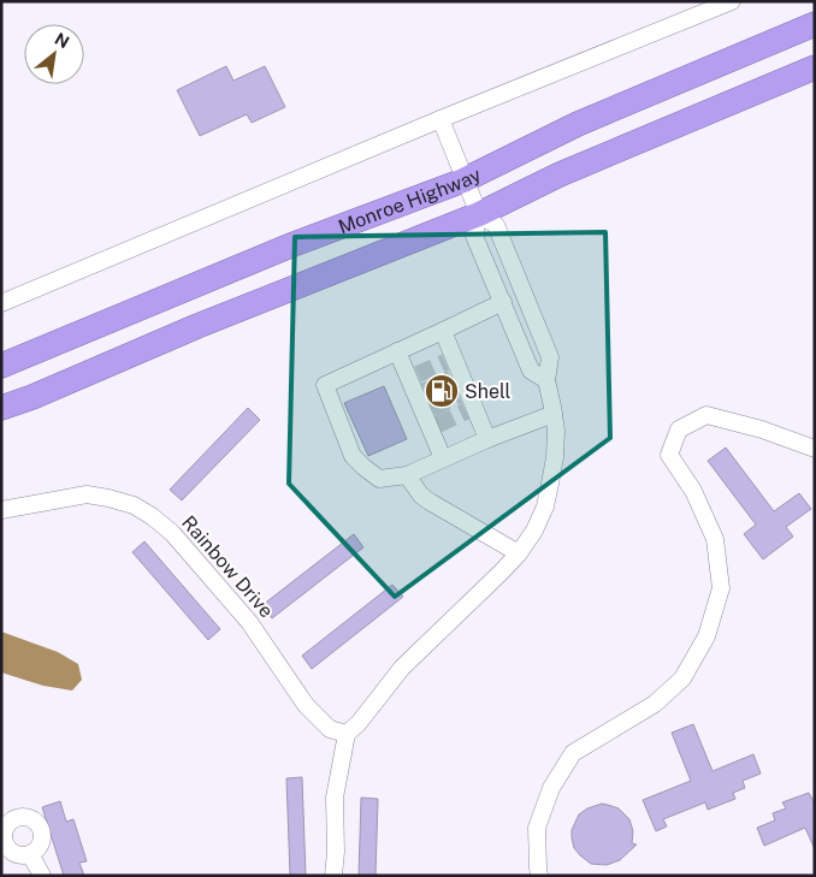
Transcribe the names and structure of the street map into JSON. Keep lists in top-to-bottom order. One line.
{"streets":{"highway":["Monroe Highway"],"street":["Rainbow Drive"]},"places":{"fuel station":["Shell"]},"north":"top right"}
